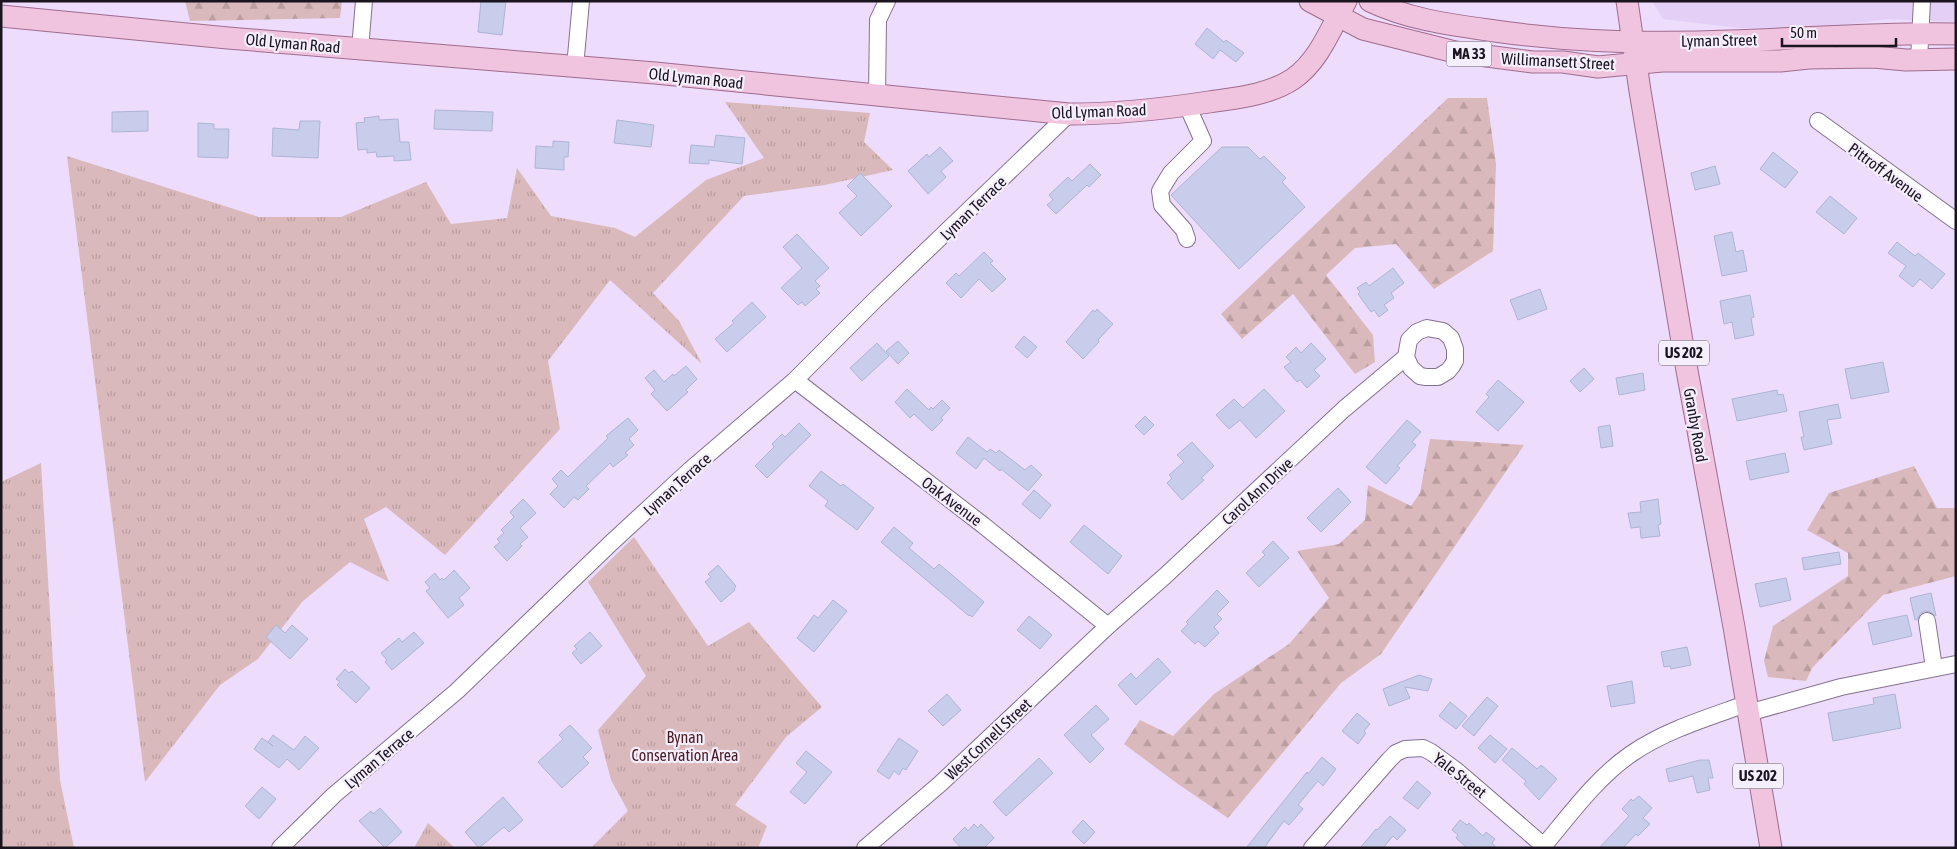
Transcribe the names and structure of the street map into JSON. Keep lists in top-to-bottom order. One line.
{"streets":{"main road":["Lyman Street","Old Lyman Road","MA 33","Willimansett Street","US 202","Granby Road"],"street":["Pittroff Avenue","Lyman Terrace","Carol Ann Drive","Oak Avenue","West Cornell Street","Yale Street"]},"crossings":[["Lyman Street","Willimansett Street"],["Lyman Street","Granby Road"],["Old Lyman Road","Willimansett Street"],["Old Lyman Road","Lyman Terrace"],["Willimansett Street","Granby Road"],["Lyman Terrace","Oak Avenue"],["Carol Ann Drive","Oak Avenue"],["Carol Ann Drive","West Cornell Street"],["Oak Avenue","West Cornell Street"]],"parks":["Bynan Conservation Area"],"scale_bar":"50 m"}
